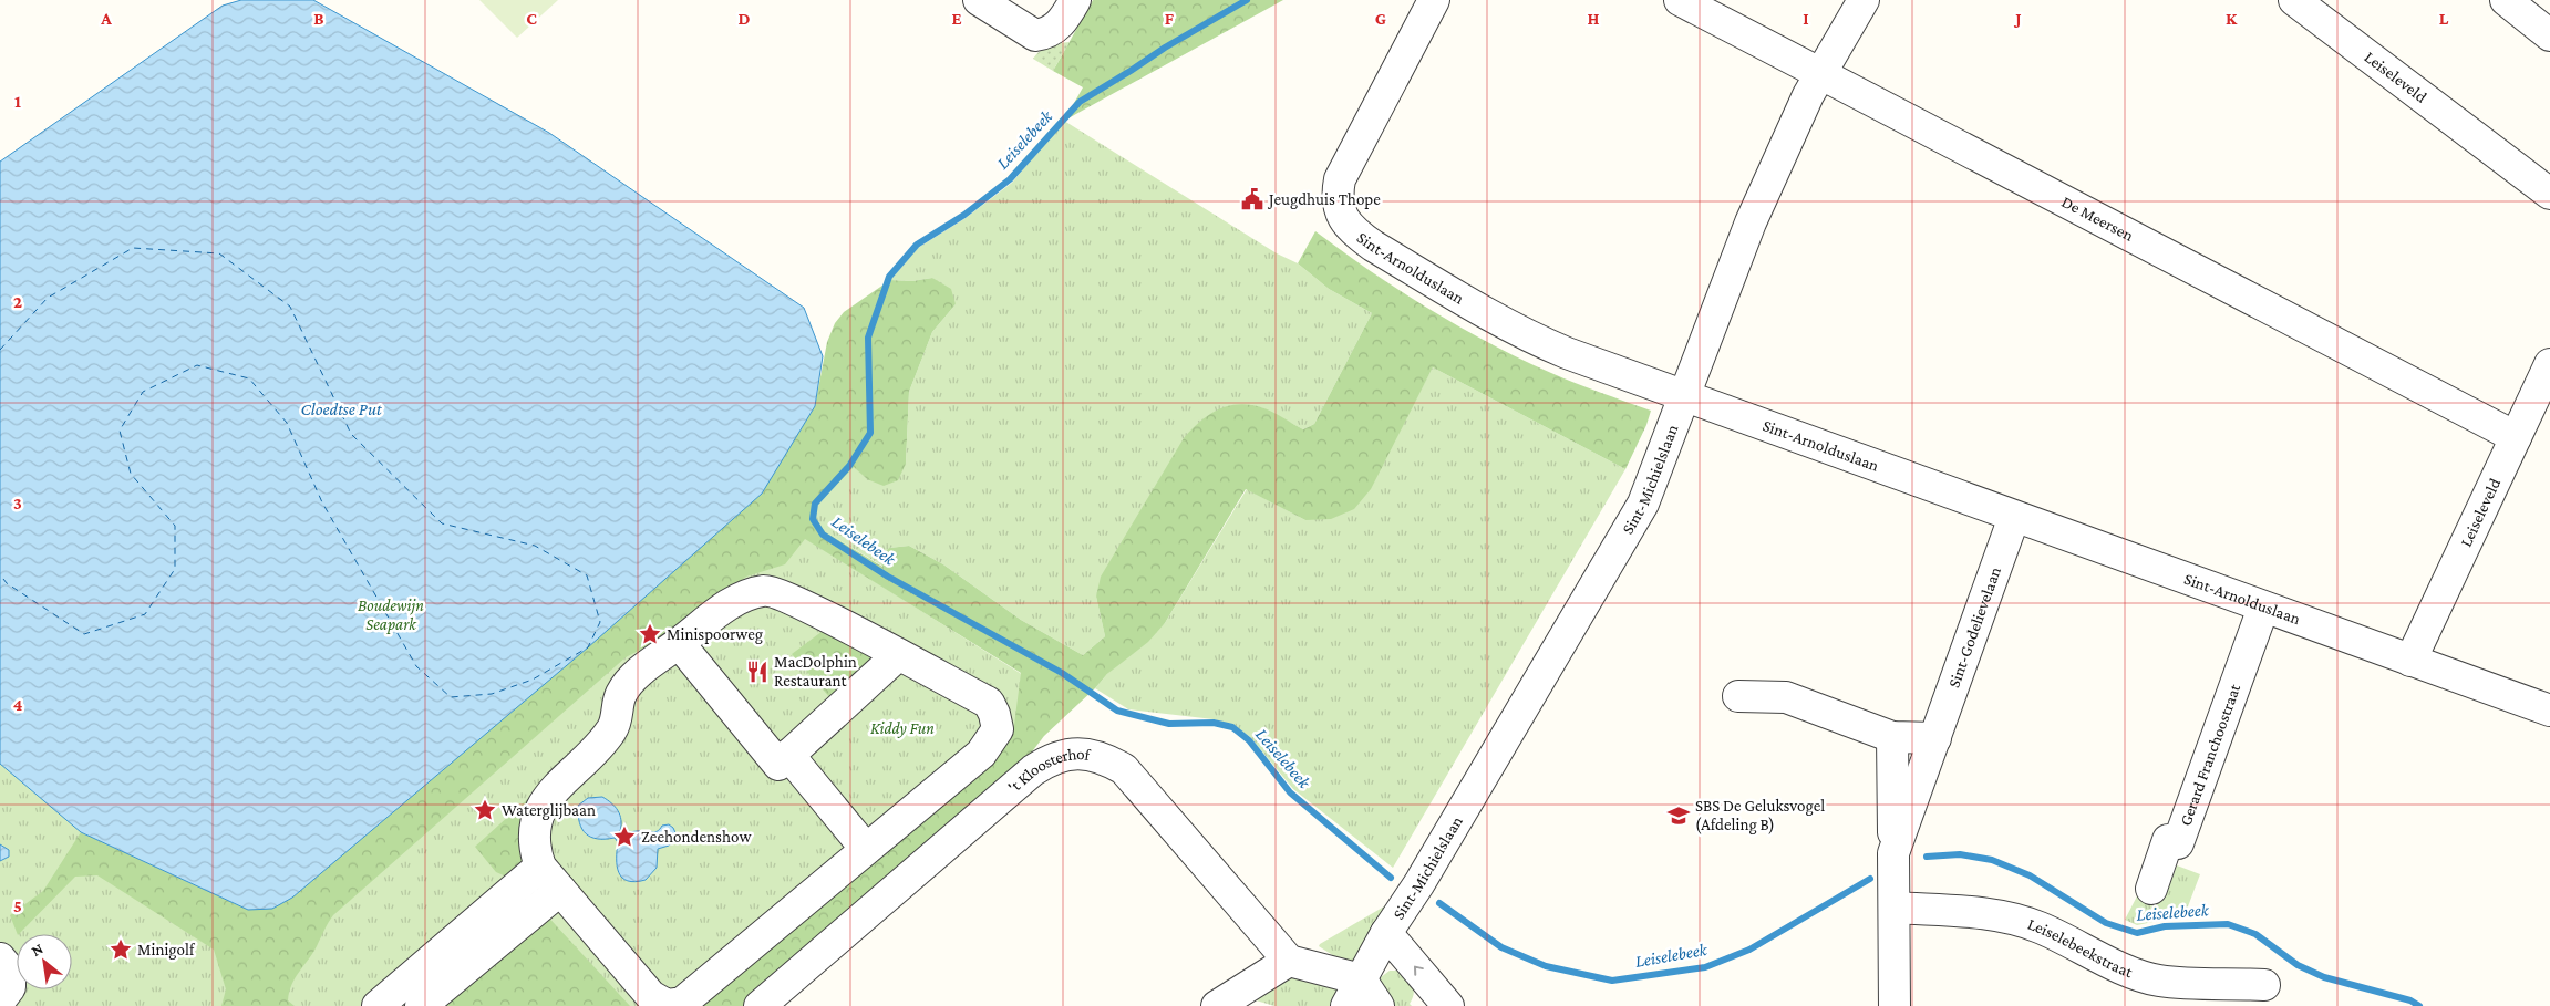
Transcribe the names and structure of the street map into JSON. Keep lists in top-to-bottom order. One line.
{"streets":{"street":["Leiseleveld","De Meersen","Sint-Arnolduslaan","Sint-Michielslaan","Sint-Godelievelaan","Gerard Franchoostraat","'t Kloosterhof","Leiselebeekstraat"]},"crossings":[["Leiseleveld","De Meersen"],["Leiseleveld","Sint-Arnolduslaan"],["De Meersen","Sint-Michielslaan"],["Sint-Arnolduslaan","Sint-Michielslaan"],["Sint-Arnolduslaan","Sint-Godelievelaan"],["Sint-Arnolduslaan","Gerard Franchoostraat"],["Sint-Godelievelaan","Leiselebeekstraat"]],"water":["Leiselebeek","Cloedtse Put"],"parks":["Boudewijn Seapark","Kiddy Fun"],"places":{"public building":["Jeugdhuis Thope"],"place":["Minispoorweg","Waterglijbaan","Zeehondenshow","Minigolf"],"restaurant":["MacDolphin Restaurant"],"school or university":["SBS De Geluksvogel (Afdeling B)"]},"north":"top left","grid":{"columns":["A","B","C","D","E","F","G","H","I","J","K","L"],"rows":["1","2","3","4","5"]}}
